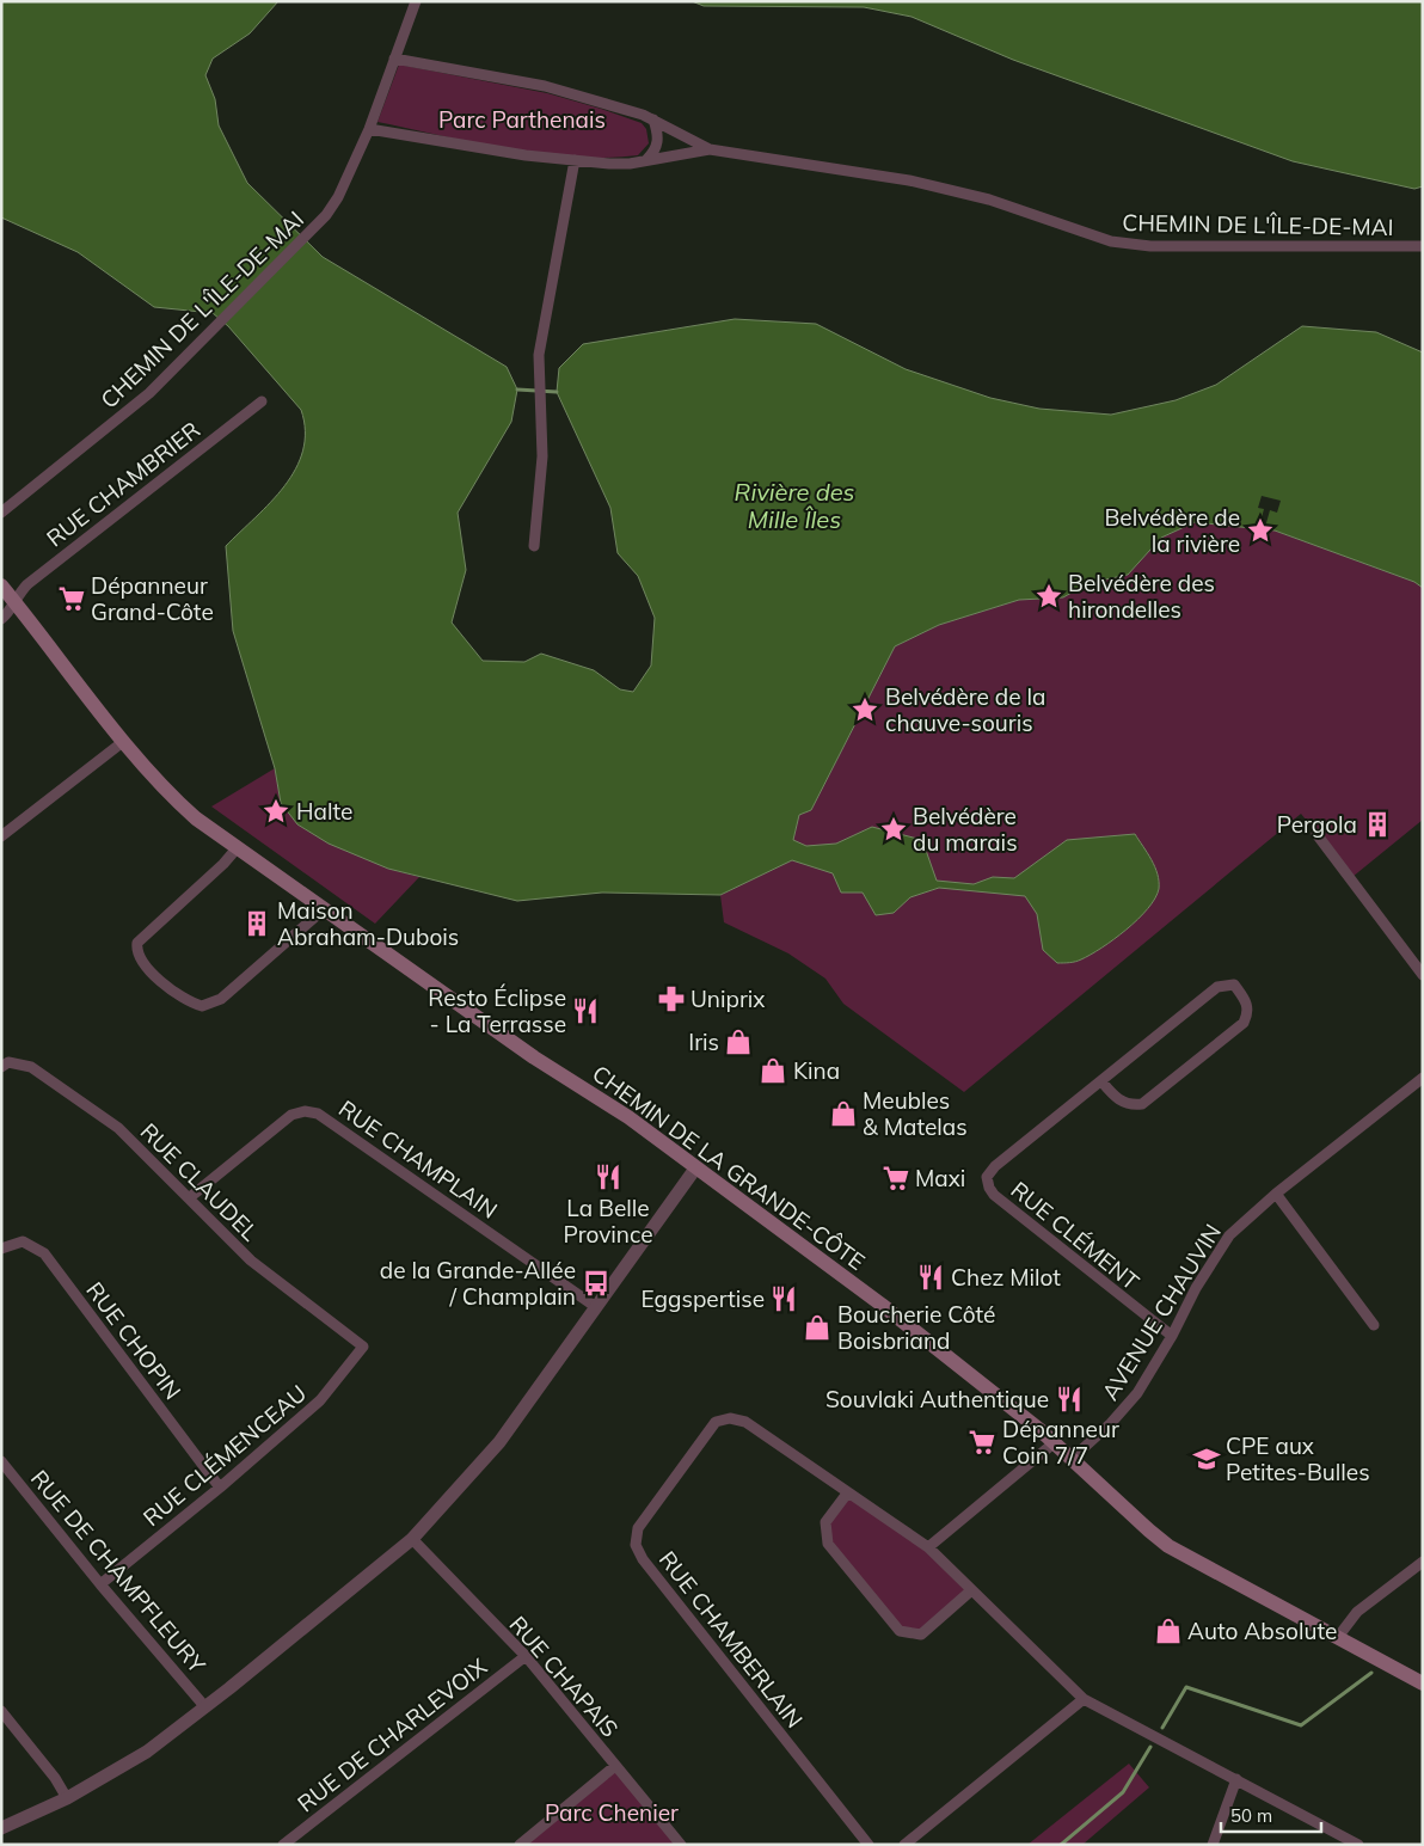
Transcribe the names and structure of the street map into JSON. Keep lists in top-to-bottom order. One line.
{"streets":{"main road":["CHEMIN DE LA GRANDE-CÔTE"],"street":["CHEMIN DE L'ÎLE-DE-MAI","RUE CHAMBRIER","RUE CHAMPLAIN","RUE CLAUDEL","RUE CLÉMENT","AVENUE CHAUVIN","RUE CHOPIN","RUE CLÉMENCEAU","RUE DE CHAMPFLEURY","RUE CHAMBERLAIN","RUE CHAPAIS","RUE DE CHARLEVOIX"]},"crossings":[["RUE CHAMBRIER","CHEMIN DE LA GRANDE-CÔTE"],["RUE CHAMPLAIN","RUE CLAUDEL"],["CHEMIN DE LA GRANDE-CÔTE","AVENUE CHAUVIN"],["RUE CLAUDEL","RUE CLÉMENCEAU"],["RUE CLÉMENT","AVENUE CHAUVIN"],["RUE CHOPIN","RUE CLÉMENCEAU"],["RUE CLÉMENCEAU","RUE DE CHAMPFLEURY"],["RUE CHAPAIS","RUE DE CHARLEVOIX"]],"water":["Rivière des Mille Îles"],"parks":["Parc Parthenais","Parc Chenier"],"places":{"place":["Belvédère de la rivière","Belvédère des hirondelles","Belvédère de la chauve-souris","Halte","Belvédère du marais"],"supermarket":["Dépanneur Grand-Côte","Maxi","Dépanneur Coin 7/7"],"building":["Pergola","Maison Abraham-Dubois"],"pharmacy":["Uniprix"],"restaurant":["Resto Éclipse - La Terrasse","La Belle Province","Chez Milot","Eggspertise","Souvlaki Authentique"],"shop":["Iris","Kina","Meubles & Matelas","Boucherie Côté Boisbriand","Auto Absolute"],"bus stop":["de la Grande-Allée / Champlain"],"school or university":["CPE aux Petites-Bulles"]},"scale_bar":"50 m"}
